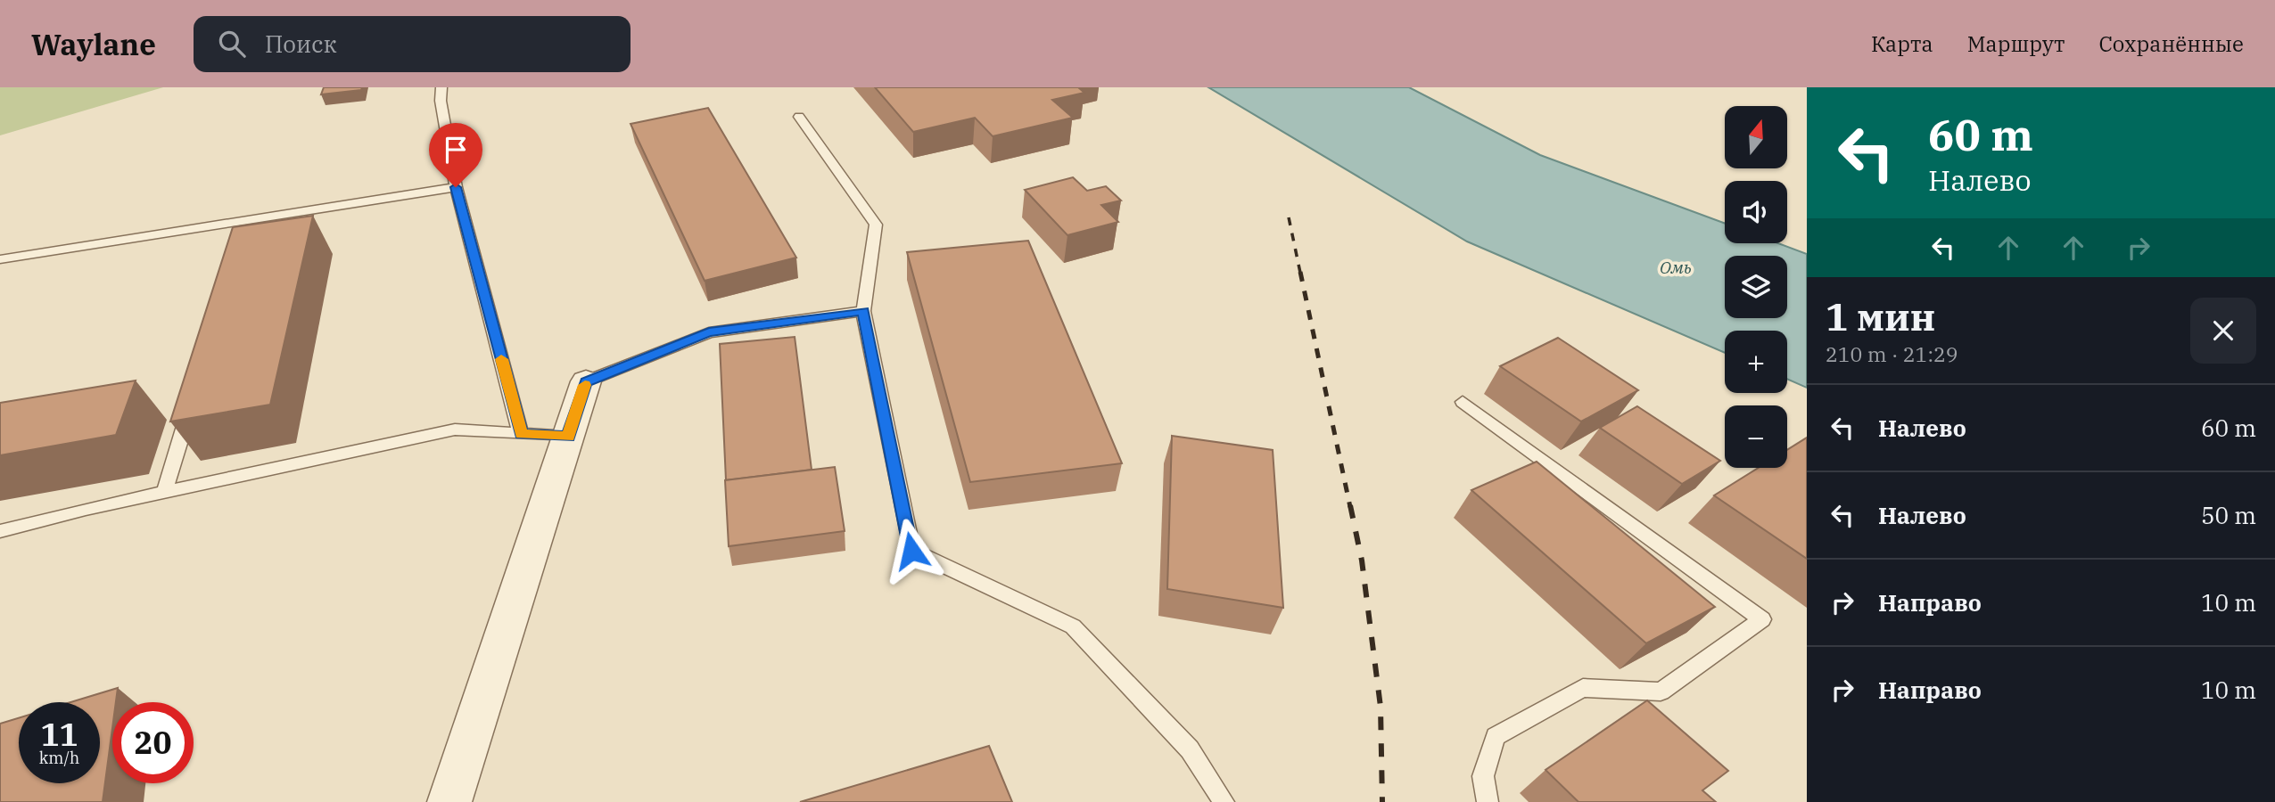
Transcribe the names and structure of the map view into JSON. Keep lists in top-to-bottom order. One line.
{"water":["Омь"],"north":"top","page":{"header":"Waylane","search":"Поиск","nav":["Карта","Маршрут","Сохранённые"],"turn":["60 m","Налево"],"map_buttons":["+","−"],"heading":["1 мин","210 m · 21:29"],"list":[{"name":"Налево","value":"60 m"},{"name":"Налево","value":"50 m"},{"name":"Направо","value":"10 m"},{"name":"Направо","value":"10 m"}],"speed":"11 km/h","limit":"20"}}
